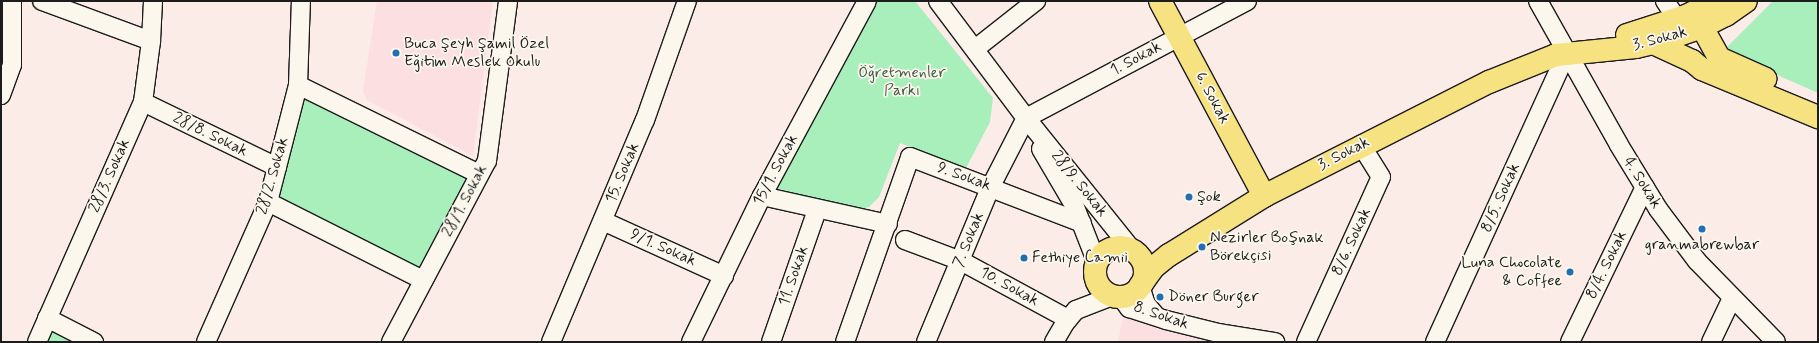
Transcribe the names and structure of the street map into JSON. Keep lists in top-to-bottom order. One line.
{"streets":{"main road":["3. Sokak","6. Sokak"],"street":["1. Sokak","28/8. Sokak","15/1. Sokak","15. Sokak","28/3. Sokak","28/2. Sokak","9. Sokak","4. Sokak","28/9. Sokak","8/5. Sokak","28/1. Sokak","7. Sokak","8/6. Sokak","9/1. Sokak","8/4. Sokak","11. Sokak","10. Sokak","8. Sokak"]},"crossings":[["3. Sokak","6. Sokak"],["3. Sokak","4. Sokak"],["3. Sokak","28/9. Sokak"],["3. Sokak","8/5. Sokak"],["3. Sokak","8/6. Sokak"],["3. Sokak","8. Sokak"],["1. Sokak","6. Sokak"],["1. Sokak","28/9. Sokak"],["1. Sokak","7. Sokak"],["28/8. Sokak","28/3. Sokak"],["28/8. Sokak","28/2. Sokak"],["15/1. Sokak","9/1. Sokak"],["15. Sokak","9/1. Sokak"],["9. Sokak","28/9. Sokak"],["9. Sokak","7. Sokak"],["4. Sokak","8/5. Sokak"],["4. Sokak","8/4. Sokak"],["28/9. Sokak","7. Sokak"],["28/9. Sokak","8. Sokak"],["7. Sokak","10. Sokak"]],"parks":["Öğretmenler Parkı"],"places":["Buca Şeyh Şamil Özel Eğitim Meslek Okulu","Şok","granmabrewbar","Nezirler Boşnak Börekçisi","Fethiye Camii","Luna Chocolate & Coffee","Döner Burger"]}
